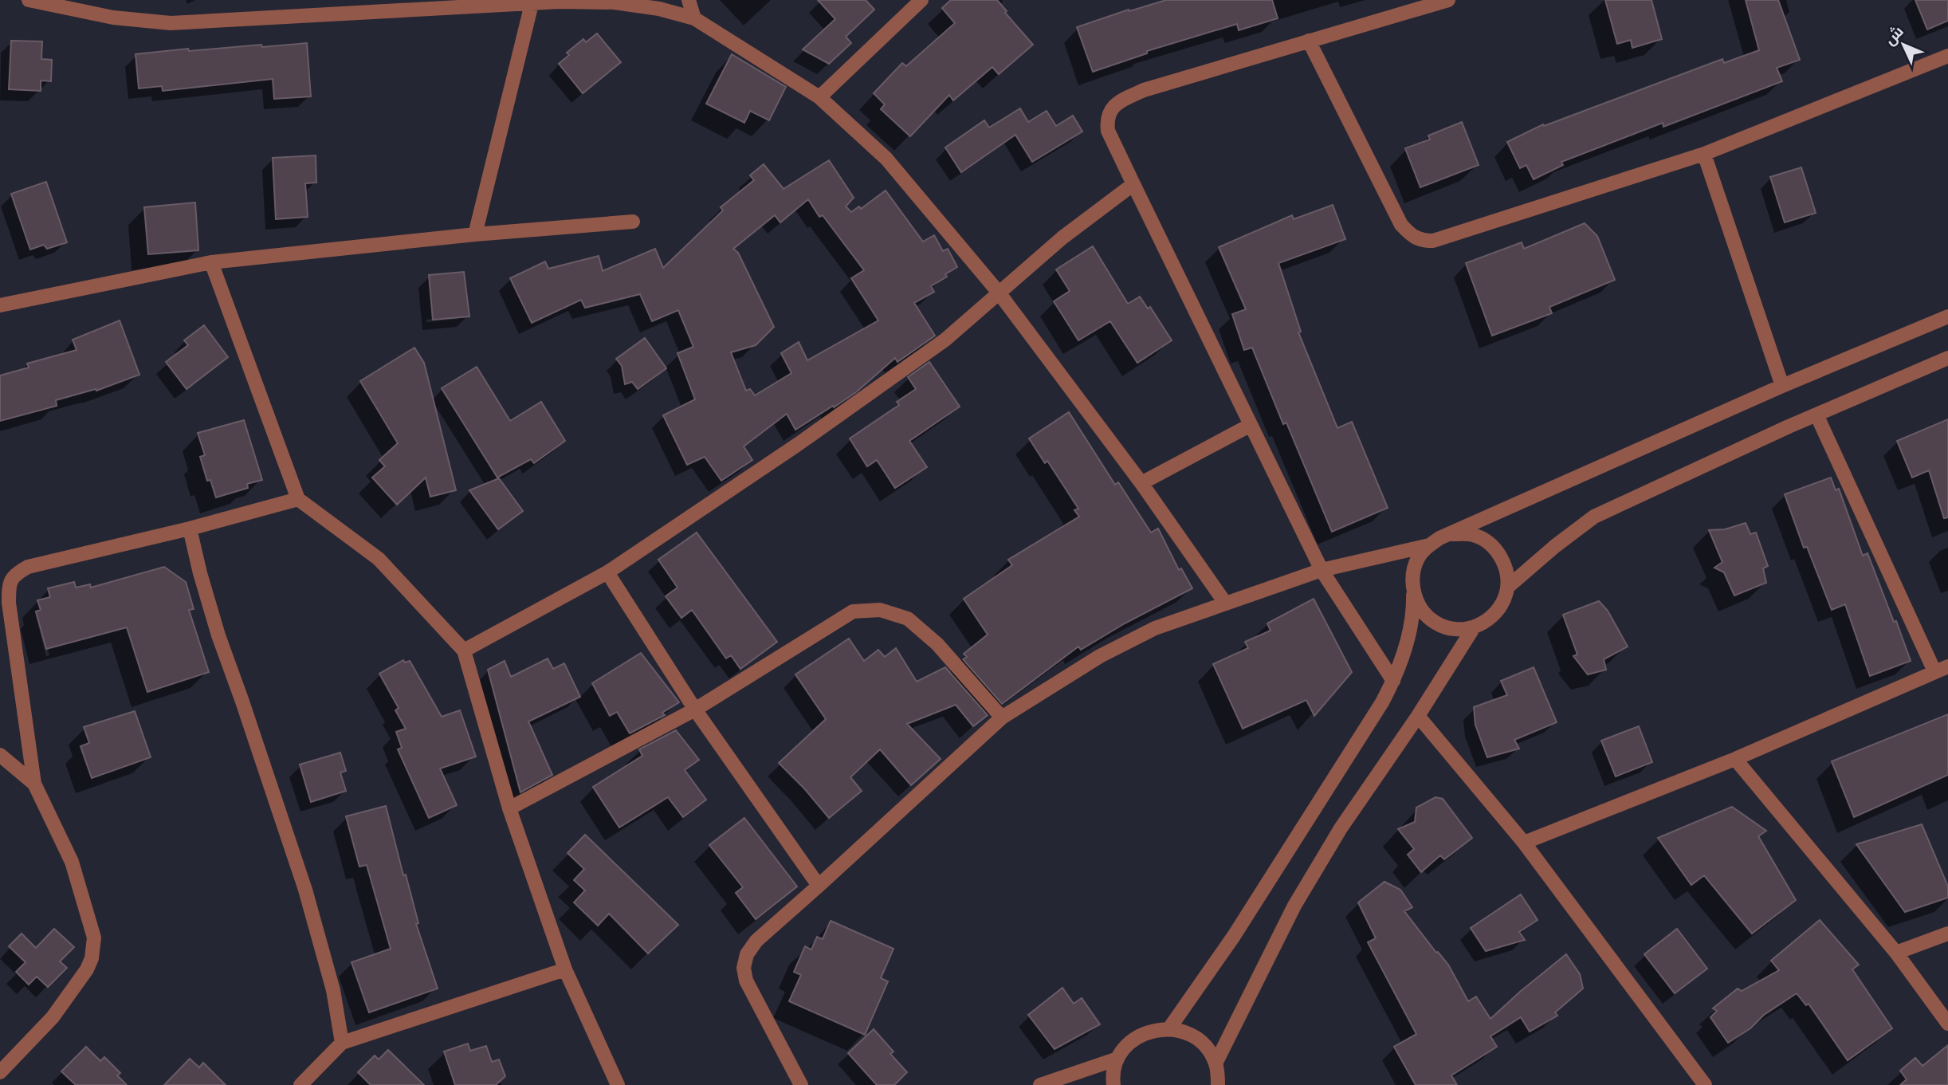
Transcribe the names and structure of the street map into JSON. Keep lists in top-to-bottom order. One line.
{"north":"top left"}
